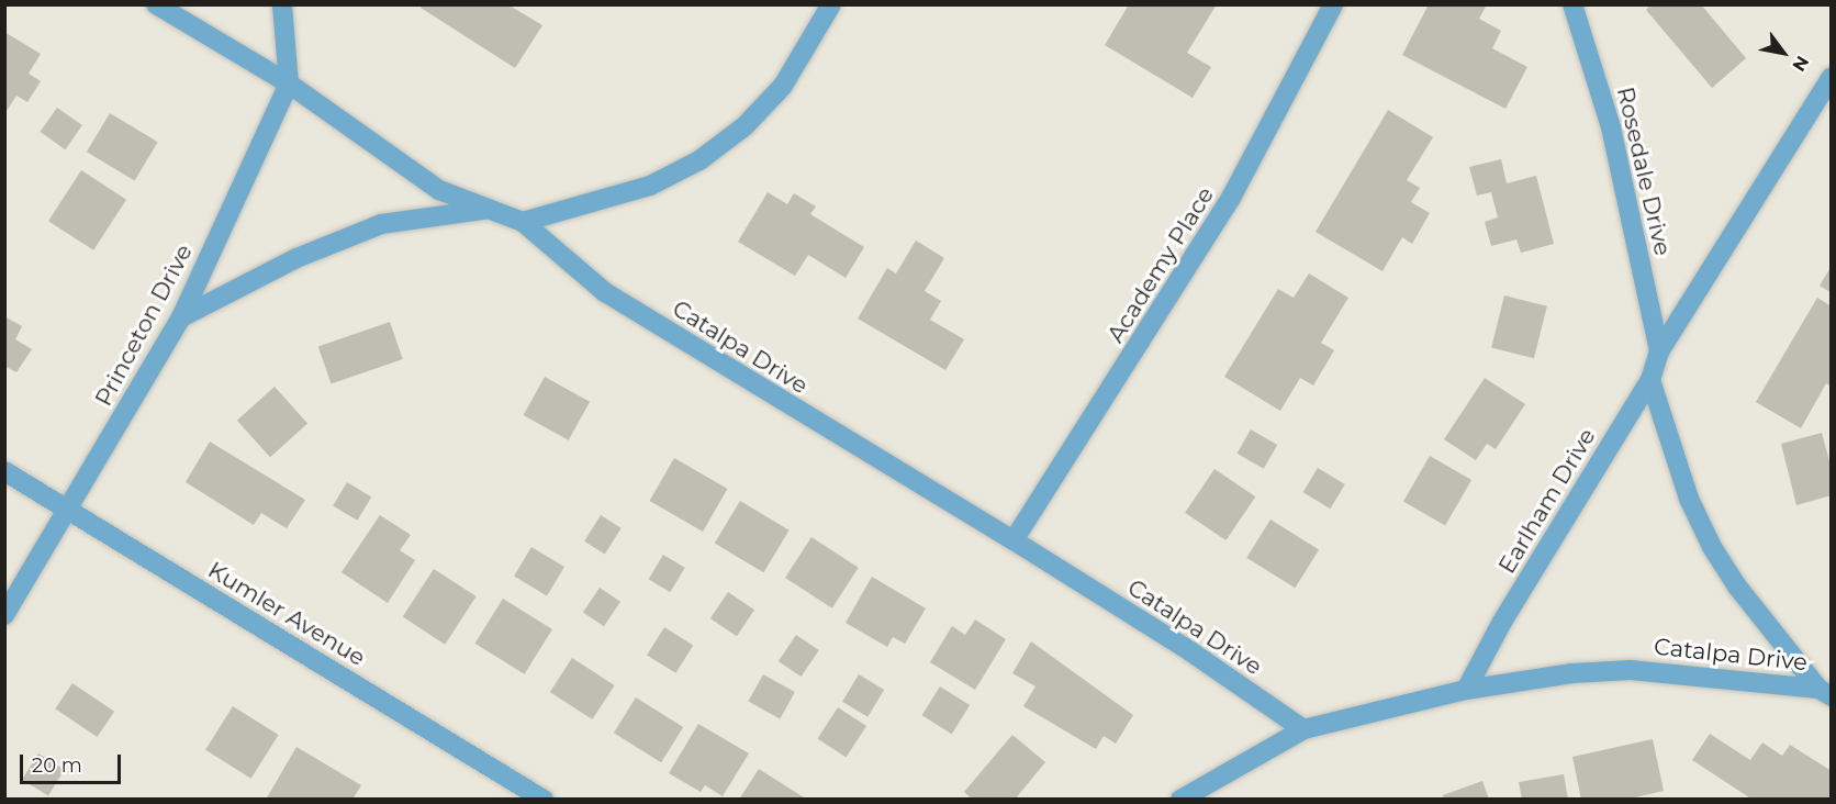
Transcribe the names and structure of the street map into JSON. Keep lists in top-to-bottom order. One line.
{"streets":{"street":["Rosedale Drive","Academy Place","Princeton Drive","Catalpa Drive","Earlham Drive","Kumler Avenue"]},"crossings":[["Rosedale Drive","Earlham Drive"],["Academy Place","Catalpa Drive"],["Princeton Drive","Catalpa Drive"],["Princeton Drive","Kumler Avenue"],["Catalpa Drive","Earlham Drive"]],"scale_bar":"20 m","north":"bottom right"}
